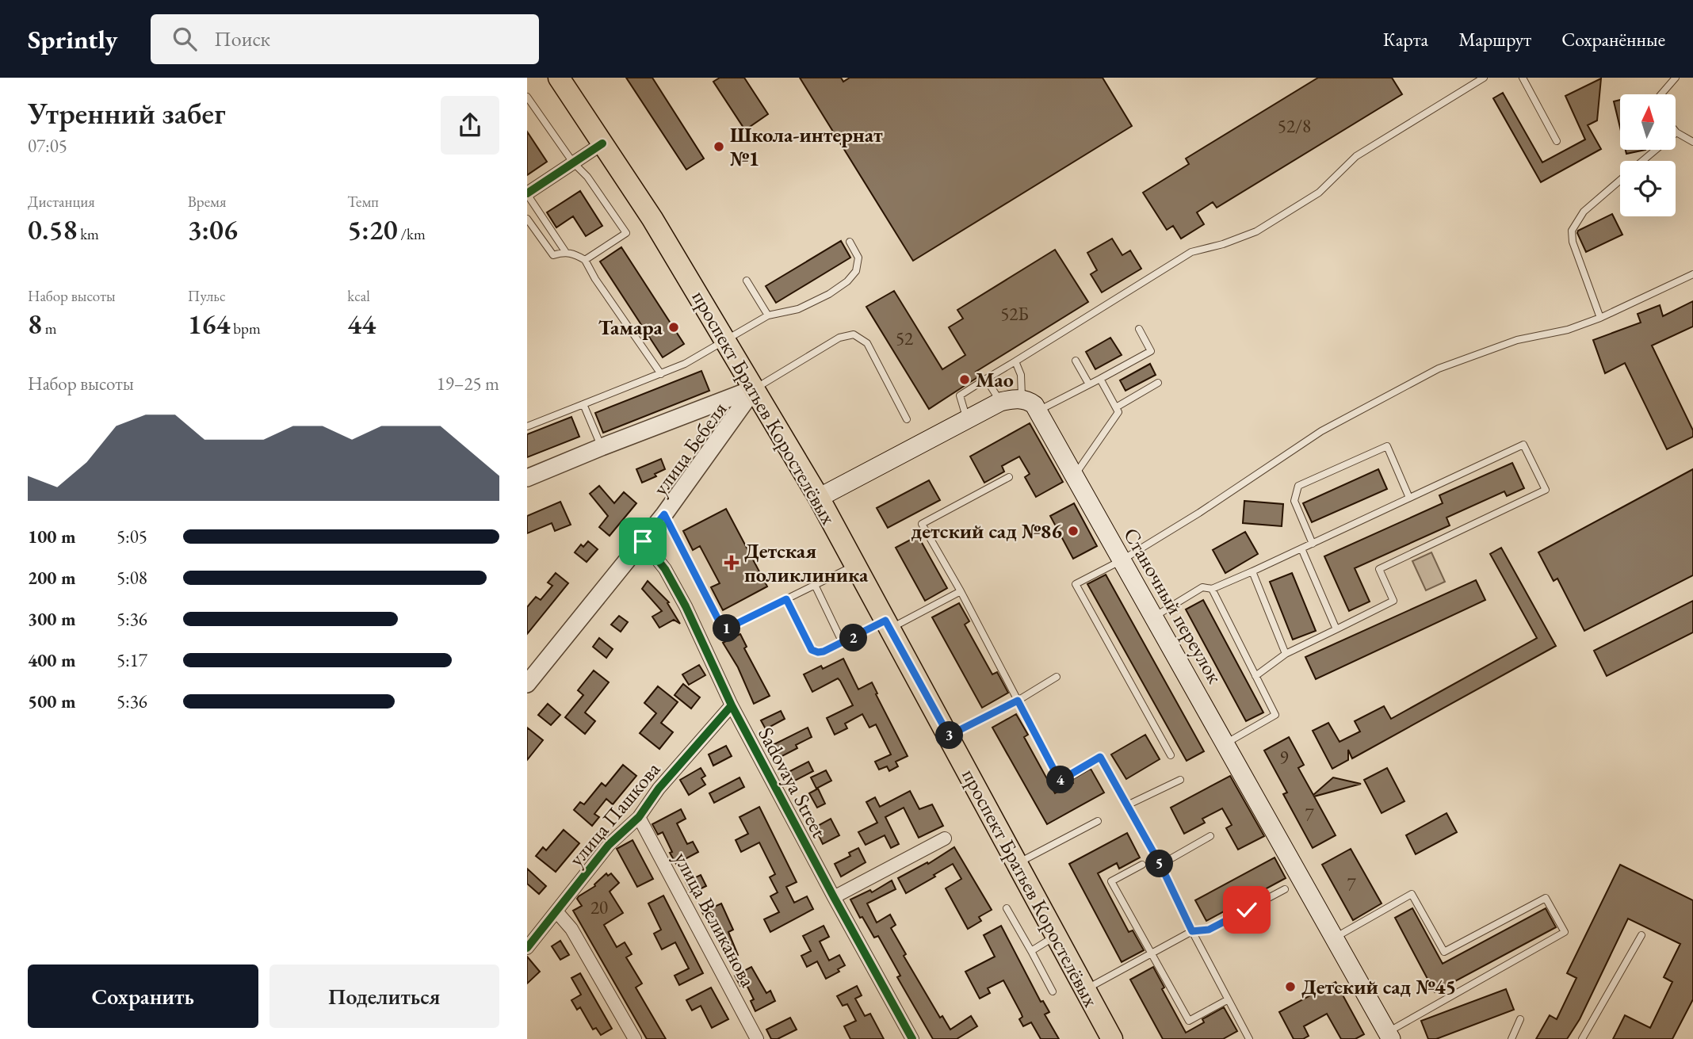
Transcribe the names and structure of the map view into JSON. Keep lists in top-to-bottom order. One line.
{"streets":{"main road":["проспект Братьев Коростелёвых","Станочный переулок"],"street":["улица Бебеля","Sadovaya Street","улица Пашкова","улица Великанова"]},"crossings":[["проспект Братьев Коростелёвых","улица Бебеля"],["улица Бебеля","Sadovaya Street"],["Sadovaya Street","улица Пашкова"],["улица Пашкова","улица Великанова"]],"places":{"other":["Школа-интернат №1","Тамара","Мао","детский сад №86","Детский сад №45"],"health":["Детская поликлиника"]},"house_numbers":["52/8","52Б","52","9","7","7","20"],"north":"top","page":{"header":"Sprintly","search":"Поиск","nav":["Карта","Маршрут","Сохранённые"],"heading":["Утренний забег","07:05"],"stats":[["Дистанция","0.58 km"],["Время","3:06"],["Темп","5:20 /km"],["Набор высоты","8 m"],["Пульс","164 bpm"],["kcal","44"]],"chart":["Набор высоты","19–25 m"],"list":[{"name":"100 m","note":"5:05"},{"name":"200 m","note":"5:08"},{"name":"300 m","note":"5:36"},{"name":"400 m","note":"5:17"},{"name":"500 m","note":"5:36"}],"pins":["1","2","3","4","5"],"buttons":["Сохранить","Поделиться"]}}
